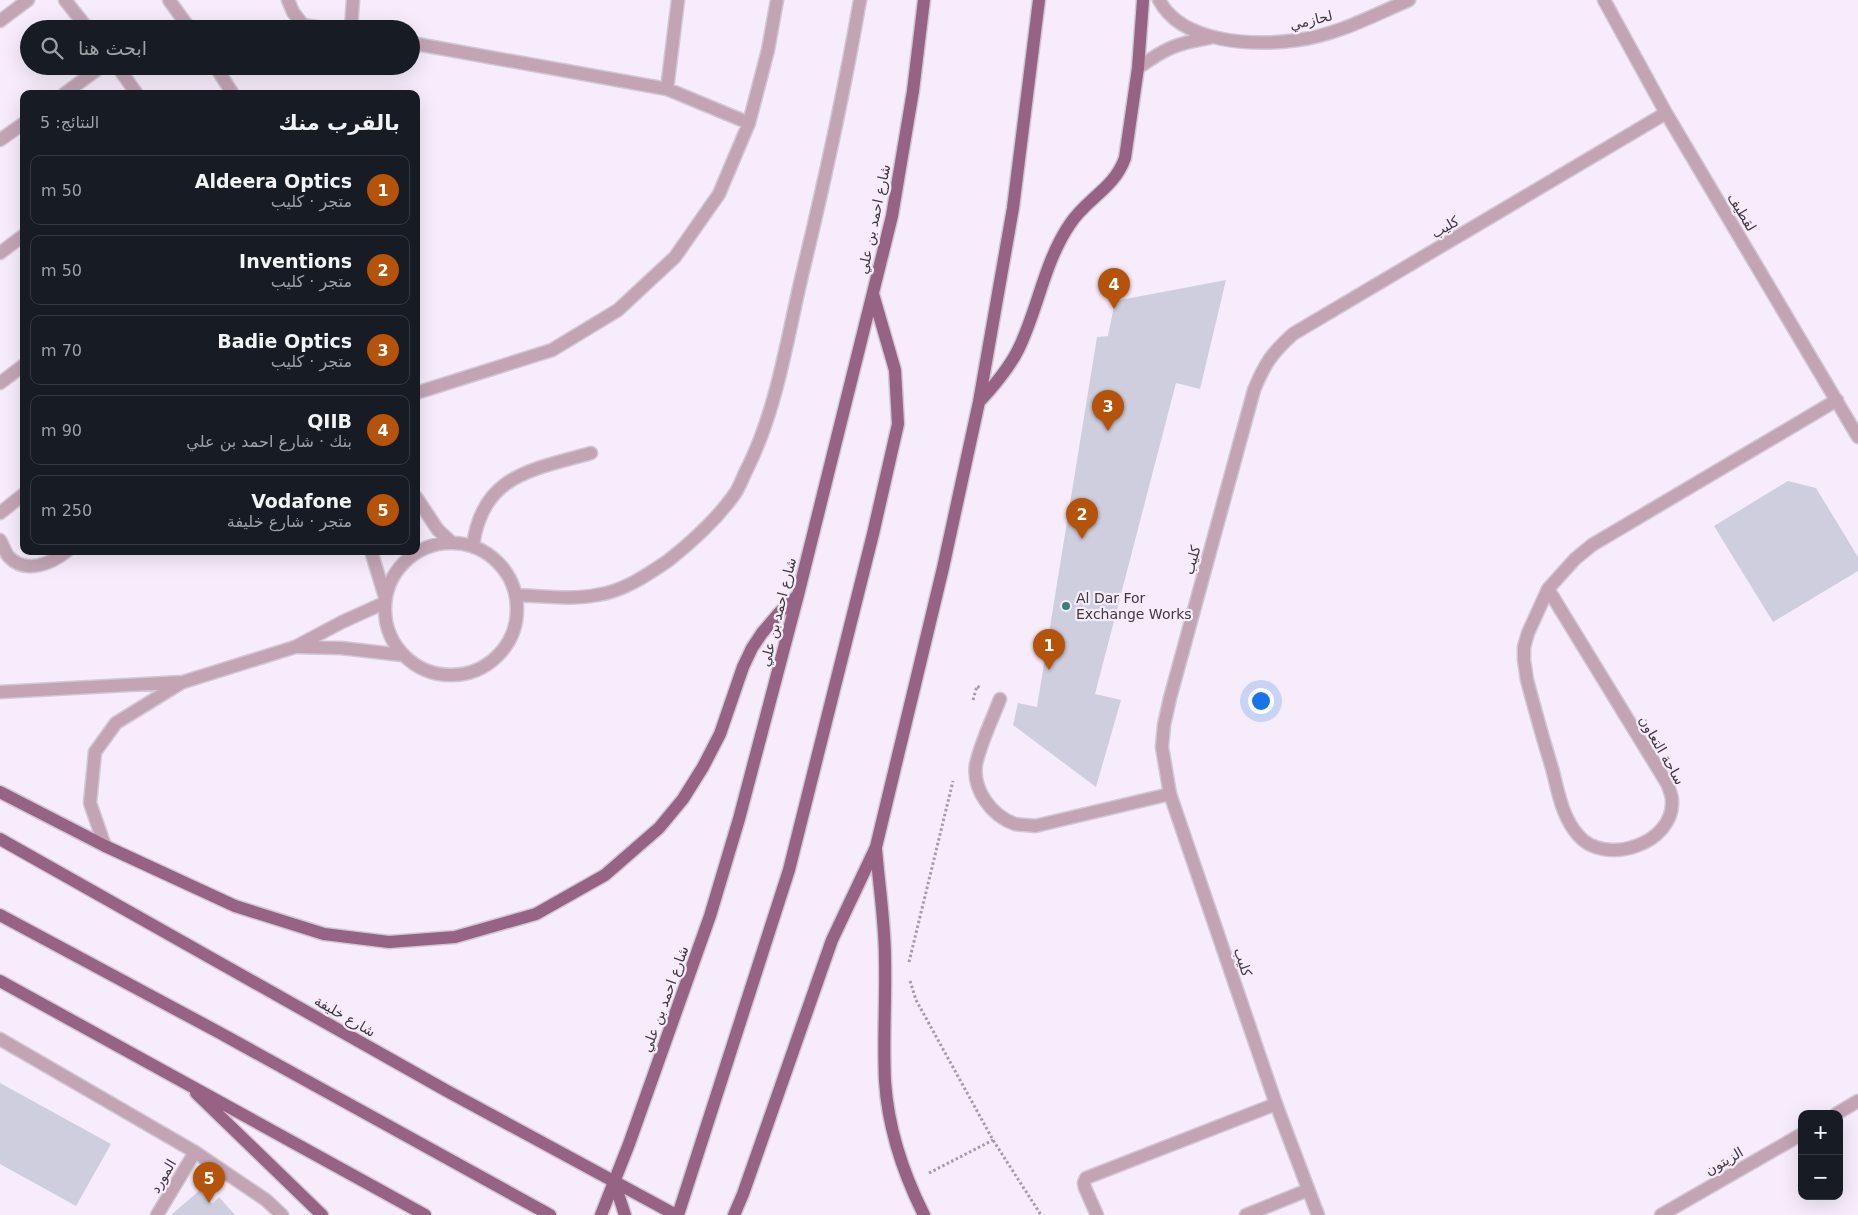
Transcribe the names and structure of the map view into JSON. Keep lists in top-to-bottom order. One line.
{"streets":{"main road":["شارع احمد بن علي","شارع خليفة"],"street":["لحازمي","لقطيف","كليب","ساحة التعاون","الزيتون","المورد"]},"crossings":[["لقطيف","كليب"],["لقطيف","ساحة التعاون"],["شارع احمد بن علي","شارع خليفة"]],"places":["Al Dar For Exchange Works"],"page":{"search":"ابحث هنا","heading":["بالقرب منك","النتائج: 5"],"list":[{"mark":"1","name":"Aldeera Optics","note":"متجر · كليب","value":"50 m"},{"mark":"2","name":"Inventions","note":"متجر · كليب","value":"50 m"},{"mark":"3","name":"Badie Optics","note":"متجر · كليب","value":"70 m"},{"mark":"4","name":"QIIB","note":"بنك · شارع احمد بن علي","value":"90 m"},{"mark":"5","name":"Vodafone","note":"متجر · شارع خليفة","value":"250 m"}],"pins":["4","3","2","1","5"],"map_buttons":["+","−"]}}
